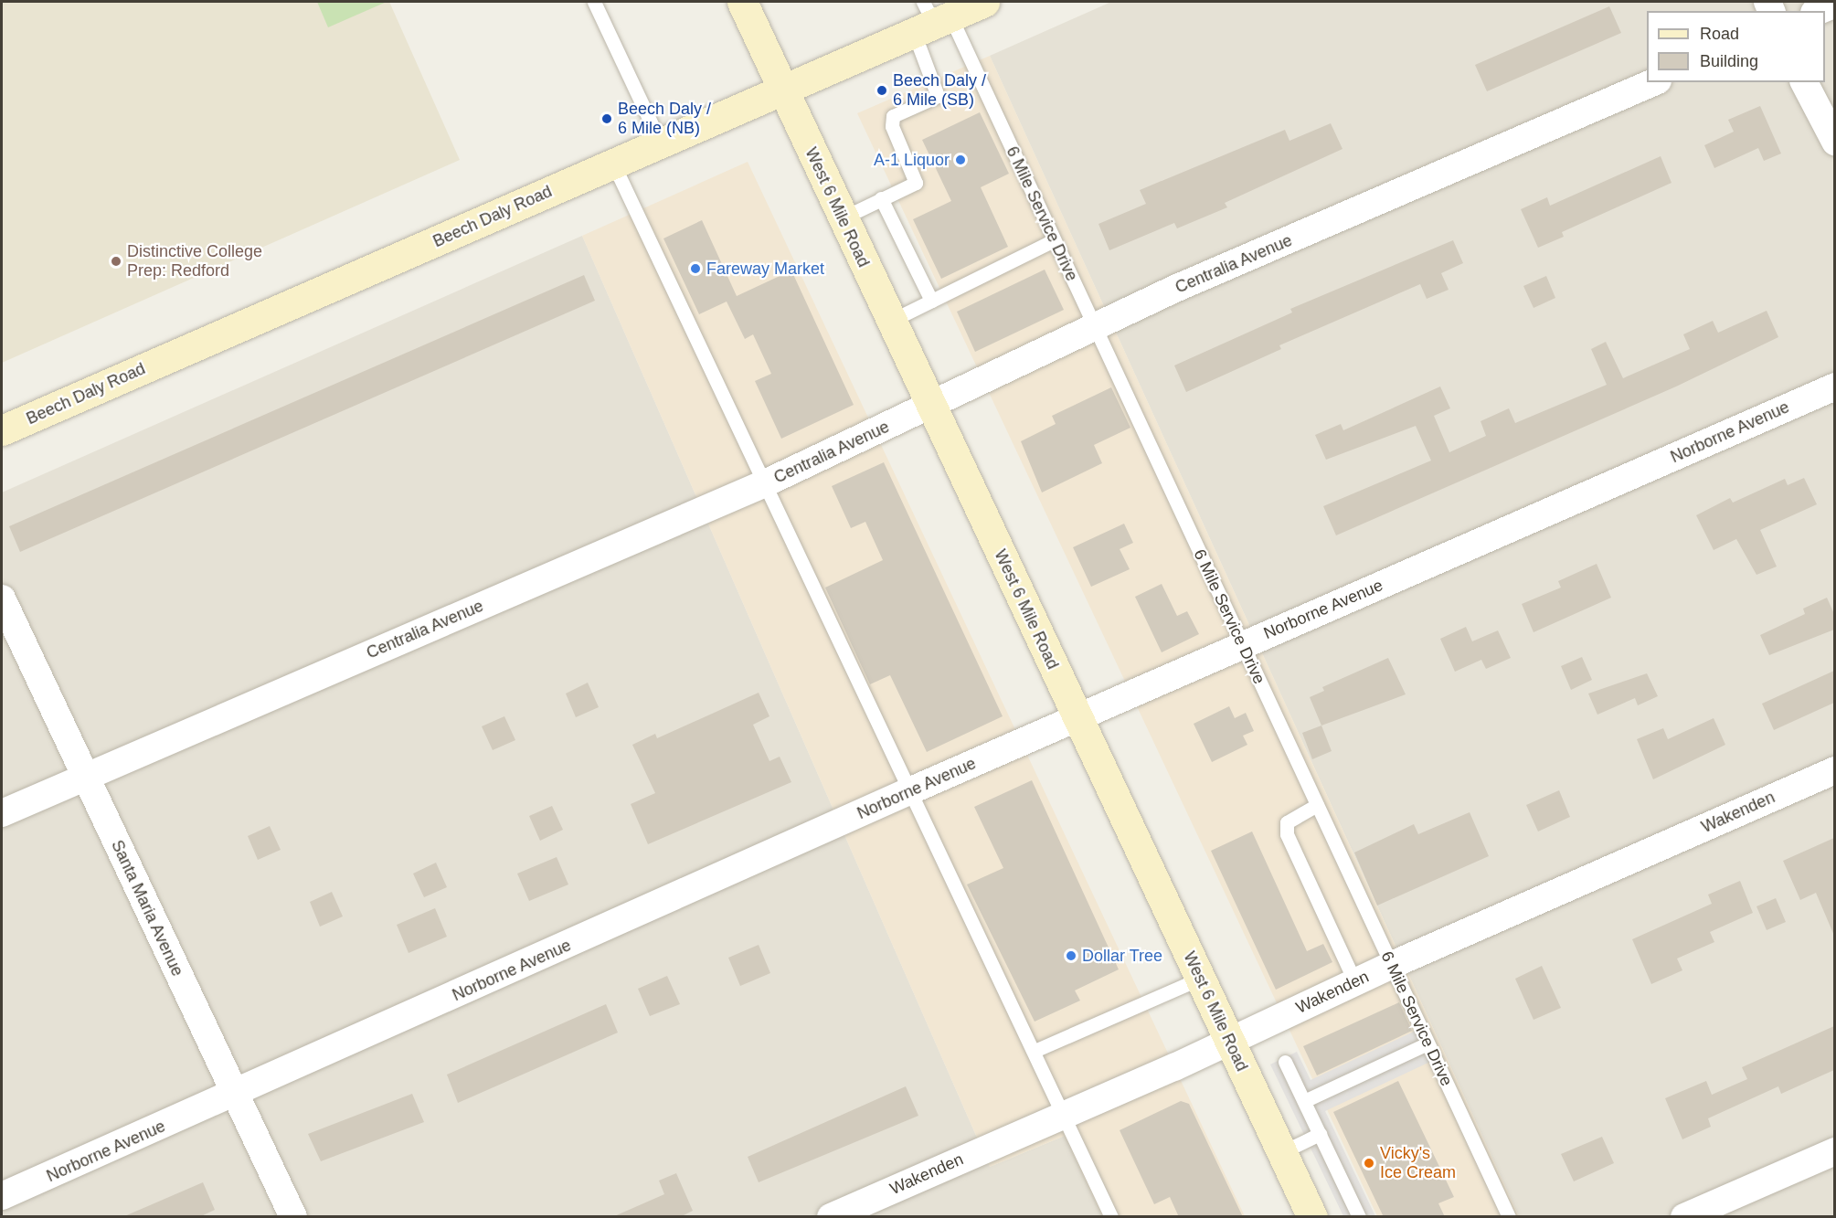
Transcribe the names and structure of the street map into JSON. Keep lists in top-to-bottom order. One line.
{"streets":{"main road":["West 6 Mile Road","Beech Daly Road"],"street":["Centralia Avenue","Norborne Avenue","Wakenden","Santa Maria Avenue"],"lane":["6 Mile Service Drive"]},"crossings":[["West 6 Mile Road","Beech Daly Road"],["West 6 Mile Road","Centralia Avenue"],["West 6 Mile Road","Norborne Avenue"],["West 6 Mile Road","Wakenden"],["6 Mile Service Drive","Beech Daly Road"],["6 Mile Service Drive","Centralia Avenue"],["6 Mile Service Drive","Norborne Avenue"],["6 Mile Service Drive","Wakenden"],["Centralia Avenue","Santa Maria Avenue"],["Norborne Avenue","Santa Maria Avenue"]],"places":["Beech Daly / 6 Mile (SB)","Beech Daly / 6 Mile (NB)","A-1 Liquor","Distinctive College Prep: Redford","Fareway Market","Dollar Tree","Vicky's Ice Cream"],"legend":["Road","Building"]}
